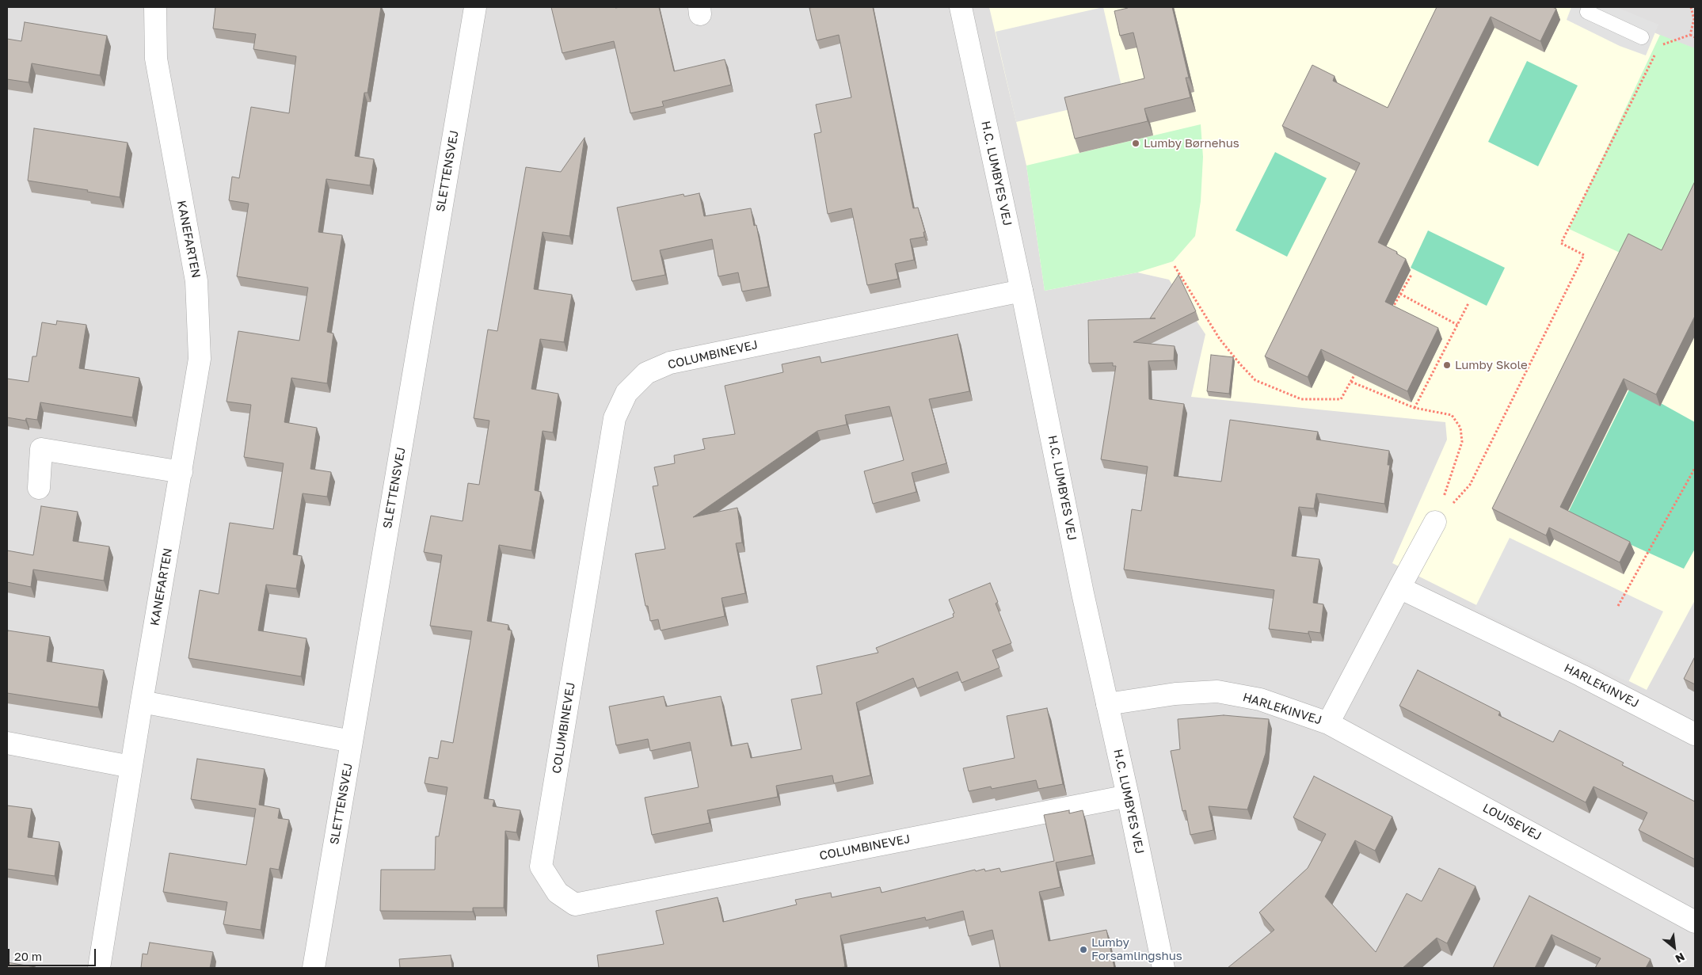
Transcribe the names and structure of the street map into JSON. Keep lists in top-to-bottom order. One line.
{"streets":{"street":["SLETTENSVEJ","H.C. LUMBYES VEJ","KANEFARTEN","COLUMBINEVEJ","HARLEKINVEJ","LOUISEVEJ"]},"crossings":[["H.C. LUMBYES VEJ","COLUMBINEVEJ"],["H.C. LUMBYES VEJ","HARLEKINVEJ"],["HARLEKINVEJ","LOUISEVEJ"]],"places":["Lumby Børnehus","Lumby Skole","Lumby Forsamlingshus"],"scale_bar":"20 m","north":"bottom right"}
